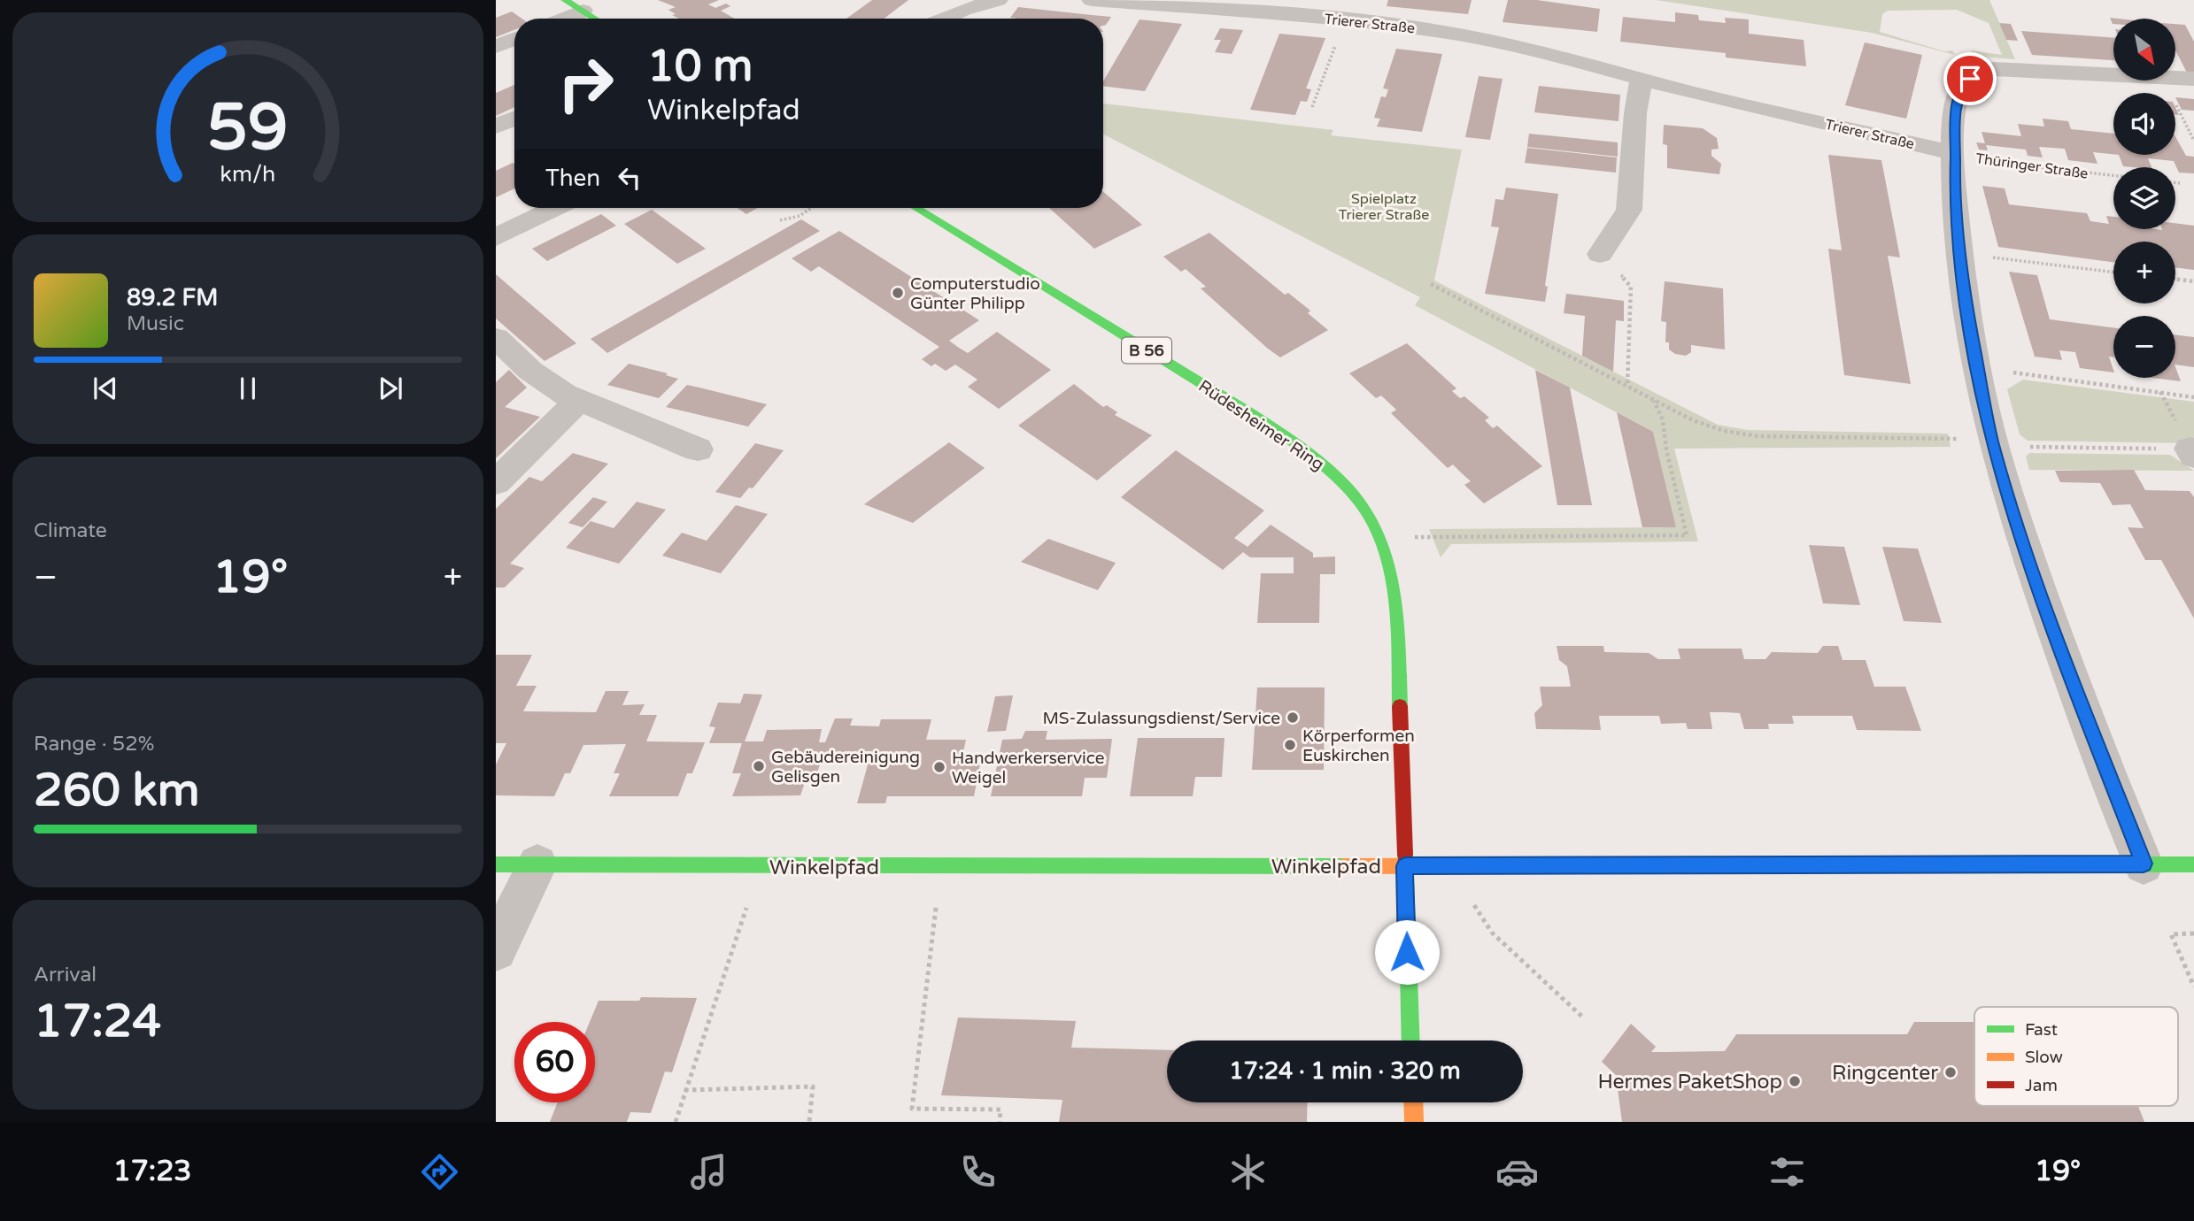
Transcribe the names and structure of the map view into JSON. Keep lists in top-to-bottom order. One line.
{"streets":{"main road":["B 56","Rüdesheimer Ring","Winkelpfad"],"street":["Trierer Straße","Thüringer Straße"]},"crossings":[["Trierer Straße","Thüringer Straße"],["Thüringer Straße","Winkelpfad"],["Rüdesheimer Ring","Winkelpfad"]],"parks":["Spielplatz Trierer Straße"],"places":["Computerstudio Günter Philipp","MS-Zulassungsdienst/Service","Körperformen Euskirchen","Gebäudereinigung Gelisgen","Handwerkerservice Weigel","Ringcenter","Hermes PaketShop"],"legend":["Fast","Slow","Jam"],"north":"bottom right","page":{"map_buttons":["+","−"],"turn":["10 m","Winkelpfad"],"then":"Then","song":["89.2 FM","Music"],"tile":["Climate",["Range · 52%","260 km"],["Arrival","17:24"]],"heat":["−","19°","+"],"limit":"60","trip":"17:24 · 1 min · 320 m","tabs":["17:23","19°"],"gauge":["59","km/h"]}}
